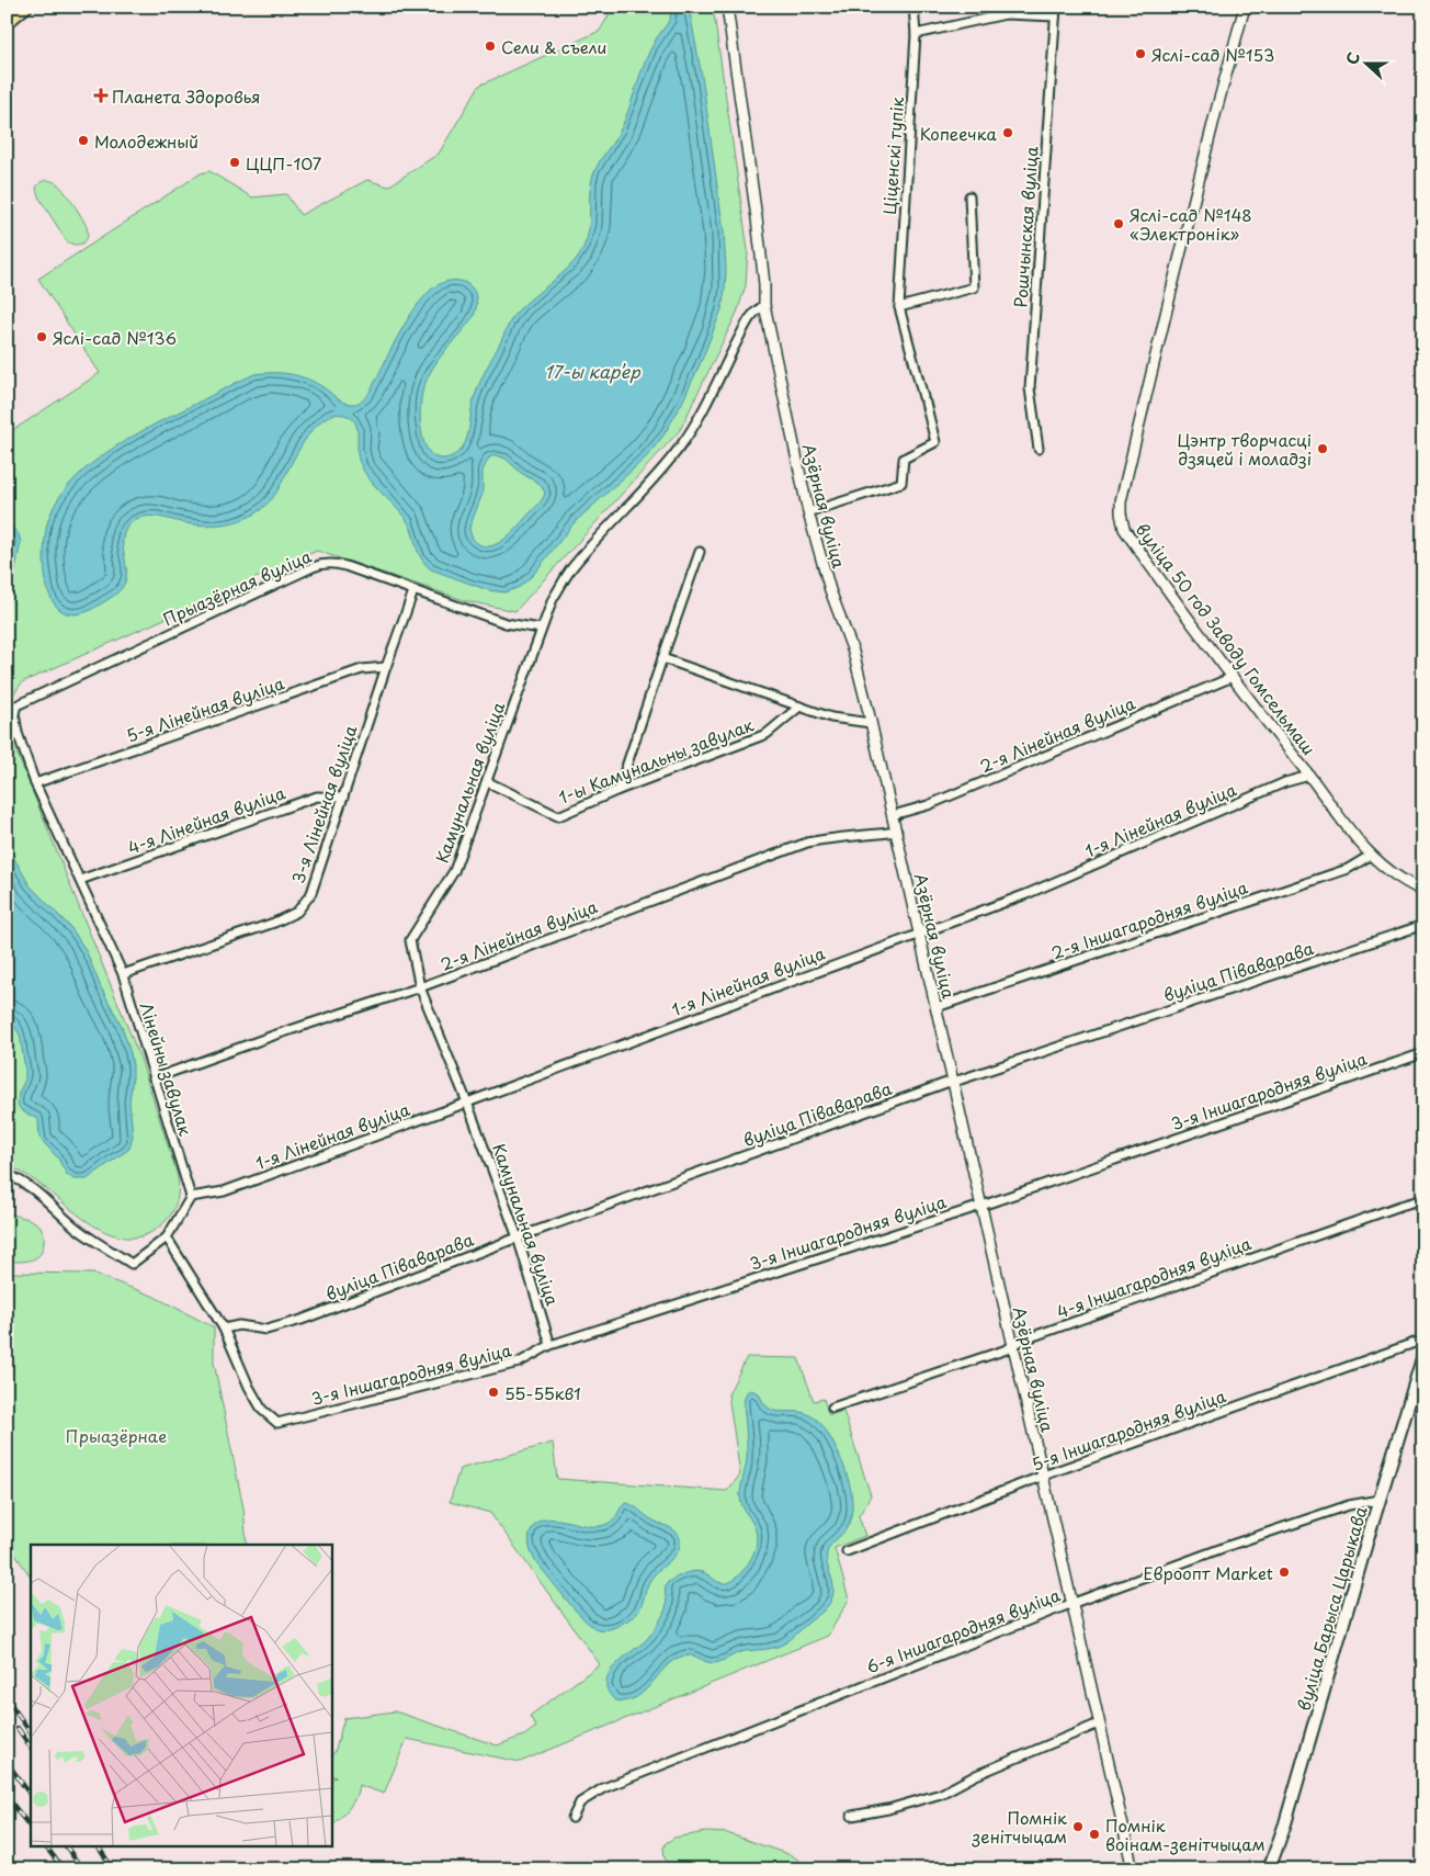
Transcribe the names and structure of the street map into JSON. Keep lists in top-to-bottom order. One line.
{"streets":{"main road":["вуліца Барыса Царыкава"],"street":["Ціценскі тупік","Рошчынская вуліца","Азёрная вуліца","Прыазёрная вуліца","вуліца 50 год Заводу Гомсельмаш","5-я Лінейная вуліца","2-я Лінейная вуліца","1-ы Камунальны завулак","Камунальная вуліца","3-я Лінейная вуліца","4-я Лінейная вуліца","1-я Лінейная вуліца","2-я Іншагародняя вуліца","вуліца Піваварава","Лінейны завулак","3-я Іншагародняя вуліца","4-я Іншагародняя вуліца","5-я Іншагародняя вуліца","6-я Іншагародняя вуліца"]},"crossings":[["Ціценскі тупік","Азёрная вуліца"],["Азёрная вуліца","2-я Лінейная вуліца"],["Азёрная вуліца","Камунальная вуліца"],["Азёрная вуліца","1-я Лінейная вуліца"],["Азёрная вуліца","2-я Іншагародняя вуліца"],["Азёрная вуліца","вуліца Піваварава"],["Азёрная вуліца","3-я Іншагародняя вуліца"],["Азёрная вуліца","4-я Іншагародняя вуліца"],["Азёрная вуліца","5-я Іншагародняя вуліца"],["Азёрная вуліца","6-я Іншагародняя вуліца"],["Прыазёрная вуліца","Камунальная вуліца"],["Прыазёрная вуліца","3-я Лінейная вуліца"],["Прыазёрная вуліца","Лінейны завулак"],["вуліца 50 год Заводу Гомсельмаш","2-я Лінейная вуліца"],["вуліца 50 год Заводу Гомсельмаш","1-я Лінейная вуліца"],["вуліца 50 год Заводу Гомсельмаш","2-я Іншагародняя вуліца"],["5-я Лінейная вуліца","3-я Лінейная вуліца"],["5-я Лінейная вуліца","Лінейны завулак"],["2-я Лінейная вуліца","Камунальная вуліца"],["2-я Лінейная вуліца","Лінейны завулак"],["1-ы Камунальны завулак","Камунальная вуліца"],["Камунальная вуліца","1-я Лінейная вуліца"],["Камунальная вуліца","вуліца Піваварава"],["Камунальная вуліца","3-я Іншагародняя вуліца"],["3-я Лінейная вуліца","4-я Лінейная вуліца"],["3-я Лінейная вуліца","Лінейны завулак"],["4-я Лінейная вуліца","Лінейны завулак"],["1-я Лінейная вуліца","Лінейны завулак"],["вуліца Піваварава","3-я Іншагародняя вуліца"],["вуліца Барыса Царыкава","6-я Іншагародняя вуліца"]],"water":["17-ы кар’ер"],"parks":["Прыазёрнае"],"places":{"other":["Сели & съели","Яслі-сад №153","Копеечка","Молодежный","ЦЦП-107","Яслі-сад №148 «Электронік»","Яслі-сад №136","Цэнтр творчасці дзяцей і моладзі","55-55кв1","Евроопт Market","Помнік зенітчыцам","Помнік воінам-зенітчыцам"],"health":["Планета Здоровья"]},"north":"left"}
